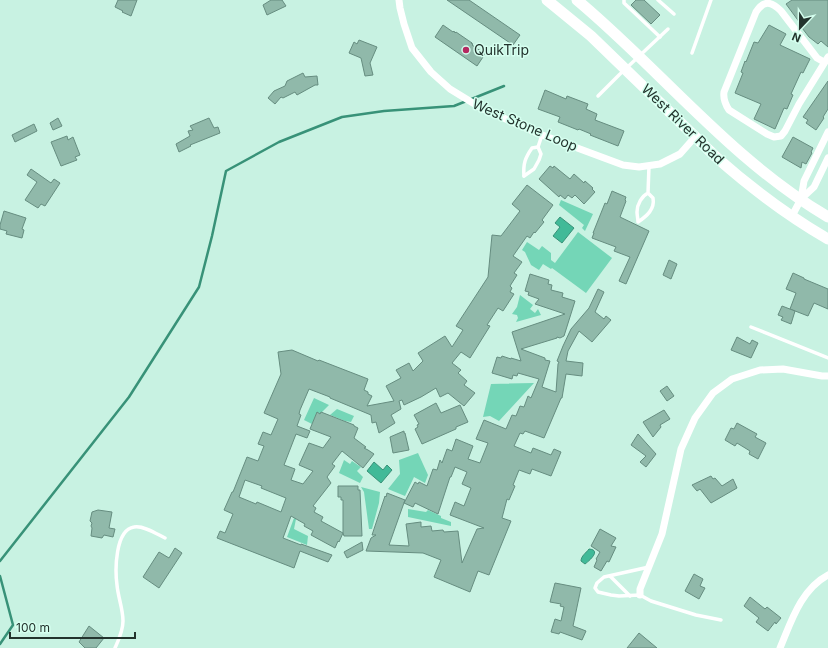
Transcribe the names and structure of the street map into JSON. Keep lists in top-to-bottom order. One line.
{"streets":{"main road":["West River Road"],"street":["West Stone Loop"]},"crossings":[["West River Road","West Stone Loop"]],"places":["QuikTrip"],"scale_bar":"100 m","north":"bottom"}
